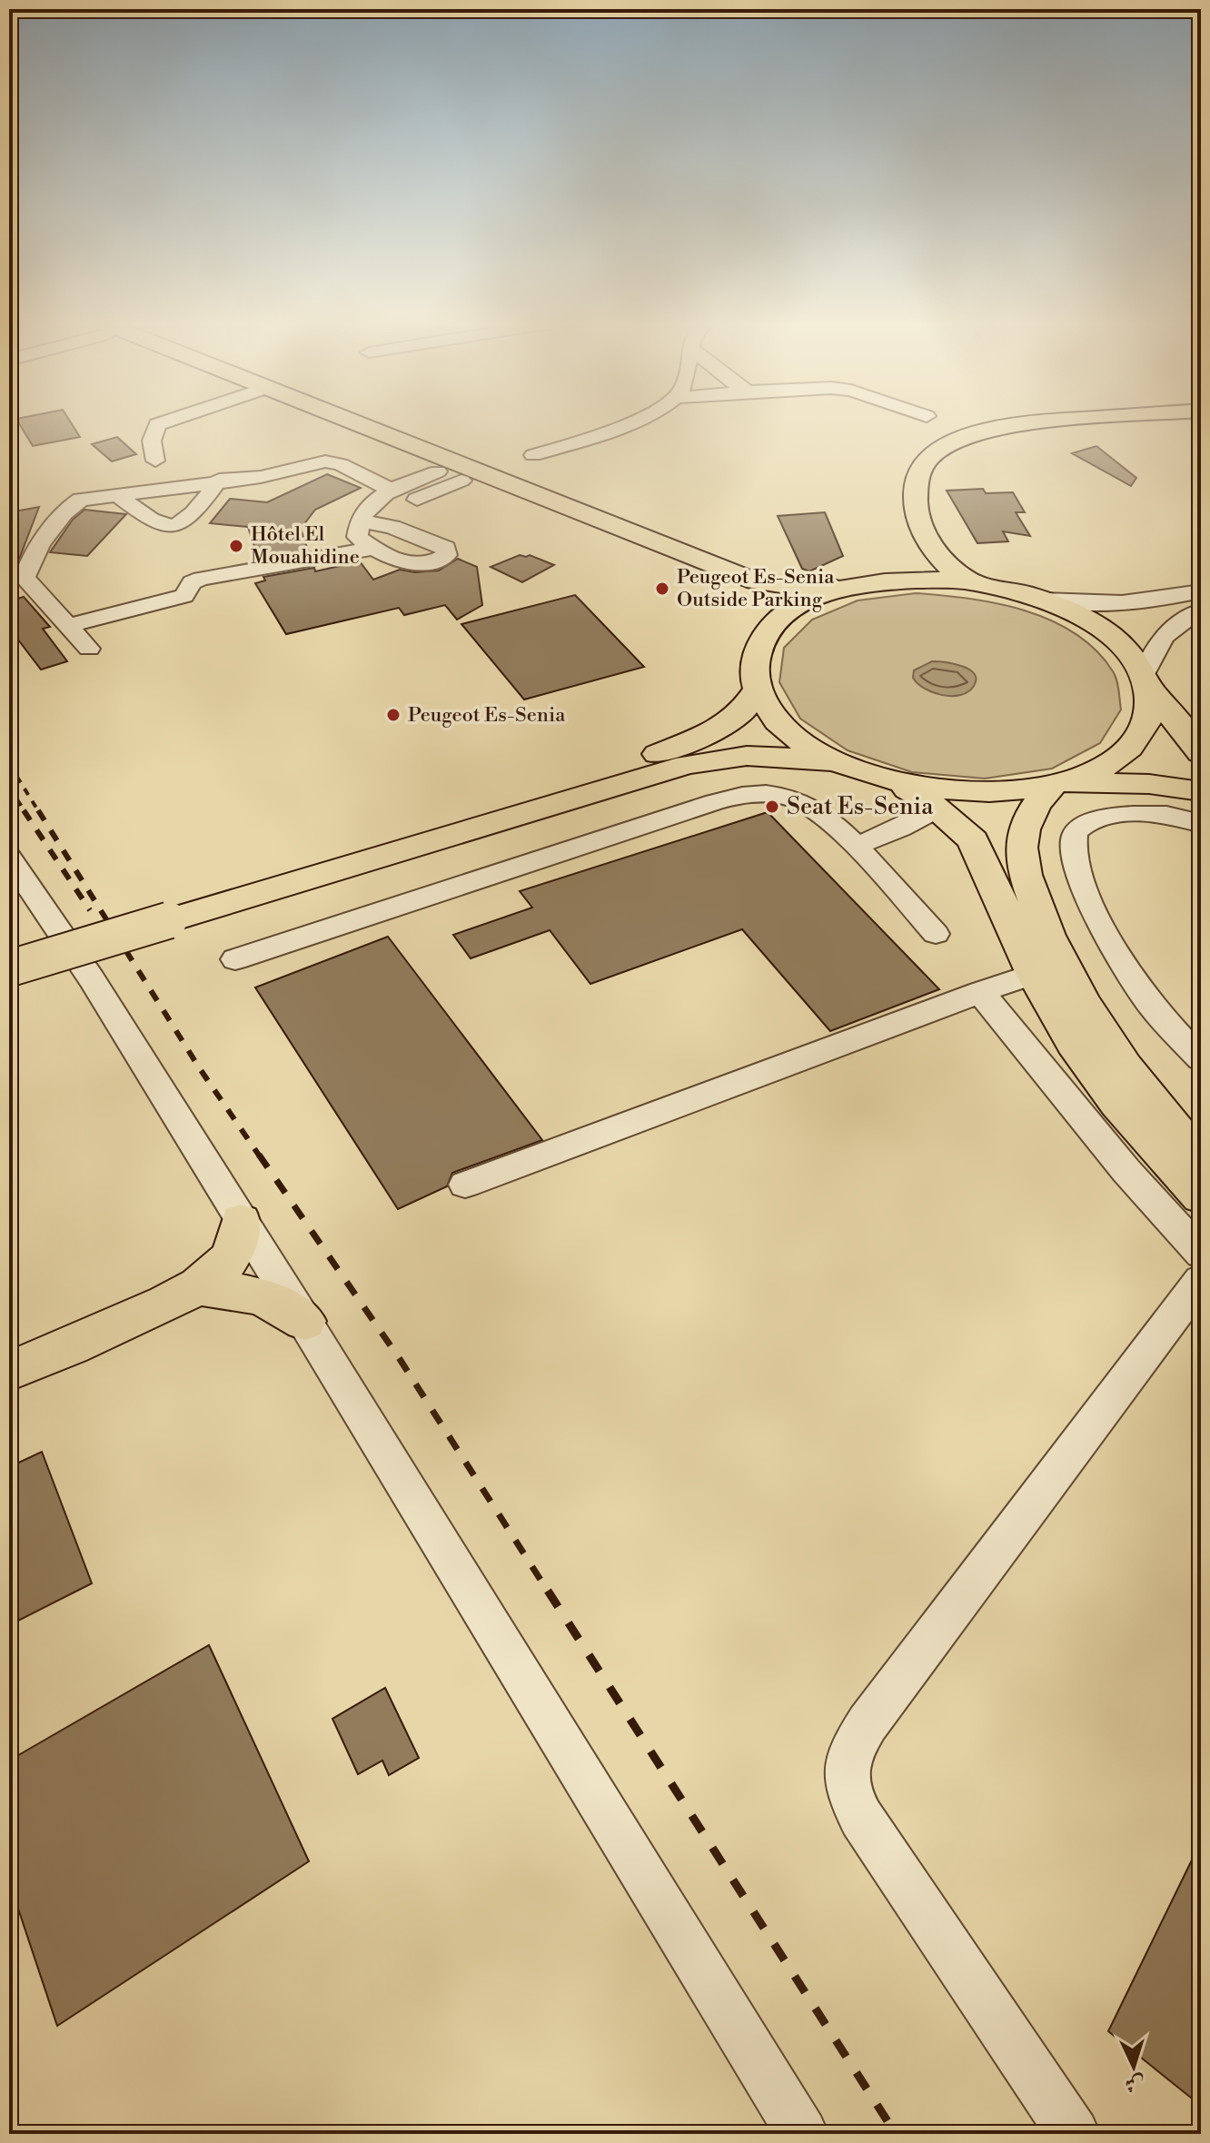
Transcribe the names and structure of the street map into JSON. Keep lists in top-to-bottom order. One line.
{"places":["Hôtel El Mouahidine","Peugeot Es-Senia Outside Parking","Peugeot Es-Senia","Seat Es-Senia"],"north":"bottom"}
